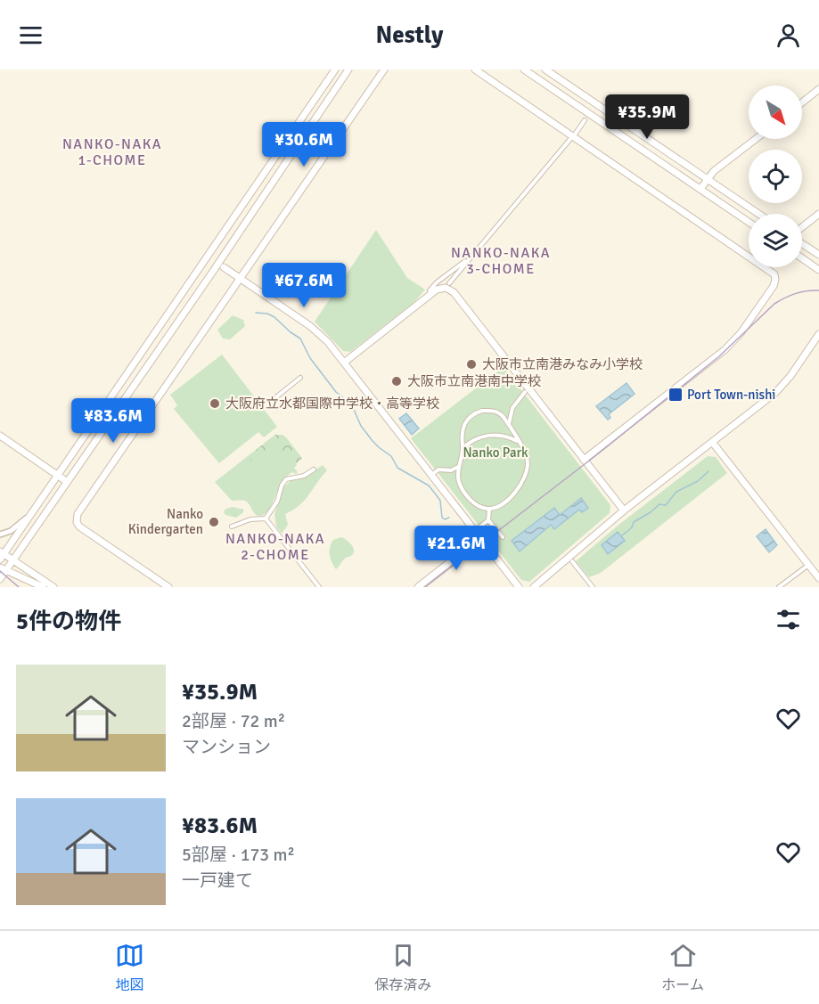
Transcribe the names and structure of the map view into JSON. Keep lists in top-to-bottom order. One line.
{"districts":["NANKO-NAKA 1-CHOME","NANKO-NAKA 3-CHOME","NANKO-NAKA 2-CHOME"],"parks":["Nanko Park"],"places":{"other":["大阪市立南港みなみ小学校","大阪市立南港南中学校","大阪府立水都国際中学校・高等学校","Nanko Kindergarten"],"transit":["Port Town-nishi"]},"north":"bottom right","page":{"header":"Nestly","price":["¥35.9M","¥30.6M","¥67.6M","¥83.6M","¥21.6M"],"heading":"5件の物件","list":[{"name":"¥35.9M","note":"2部屋 · 72 m² · マンション"},{"name":"¥83.6M","note":"5部屋 · 173 m² · 一戸建て"}],"tabs":["地図","保存済み","ホーム"]}}
